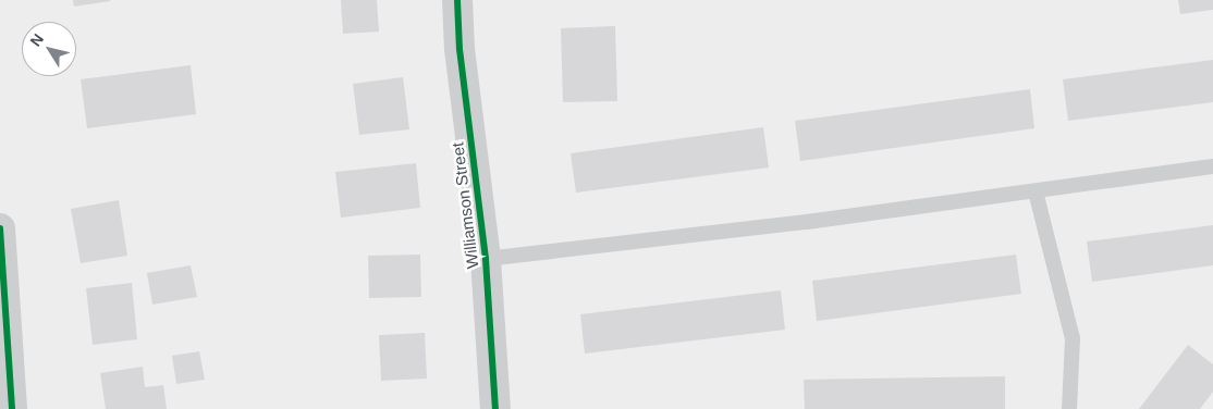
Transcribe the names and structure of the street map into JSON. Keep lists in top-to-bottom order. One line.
{"streets":{"street":["Williamson Street"]},"north":"top left"}
